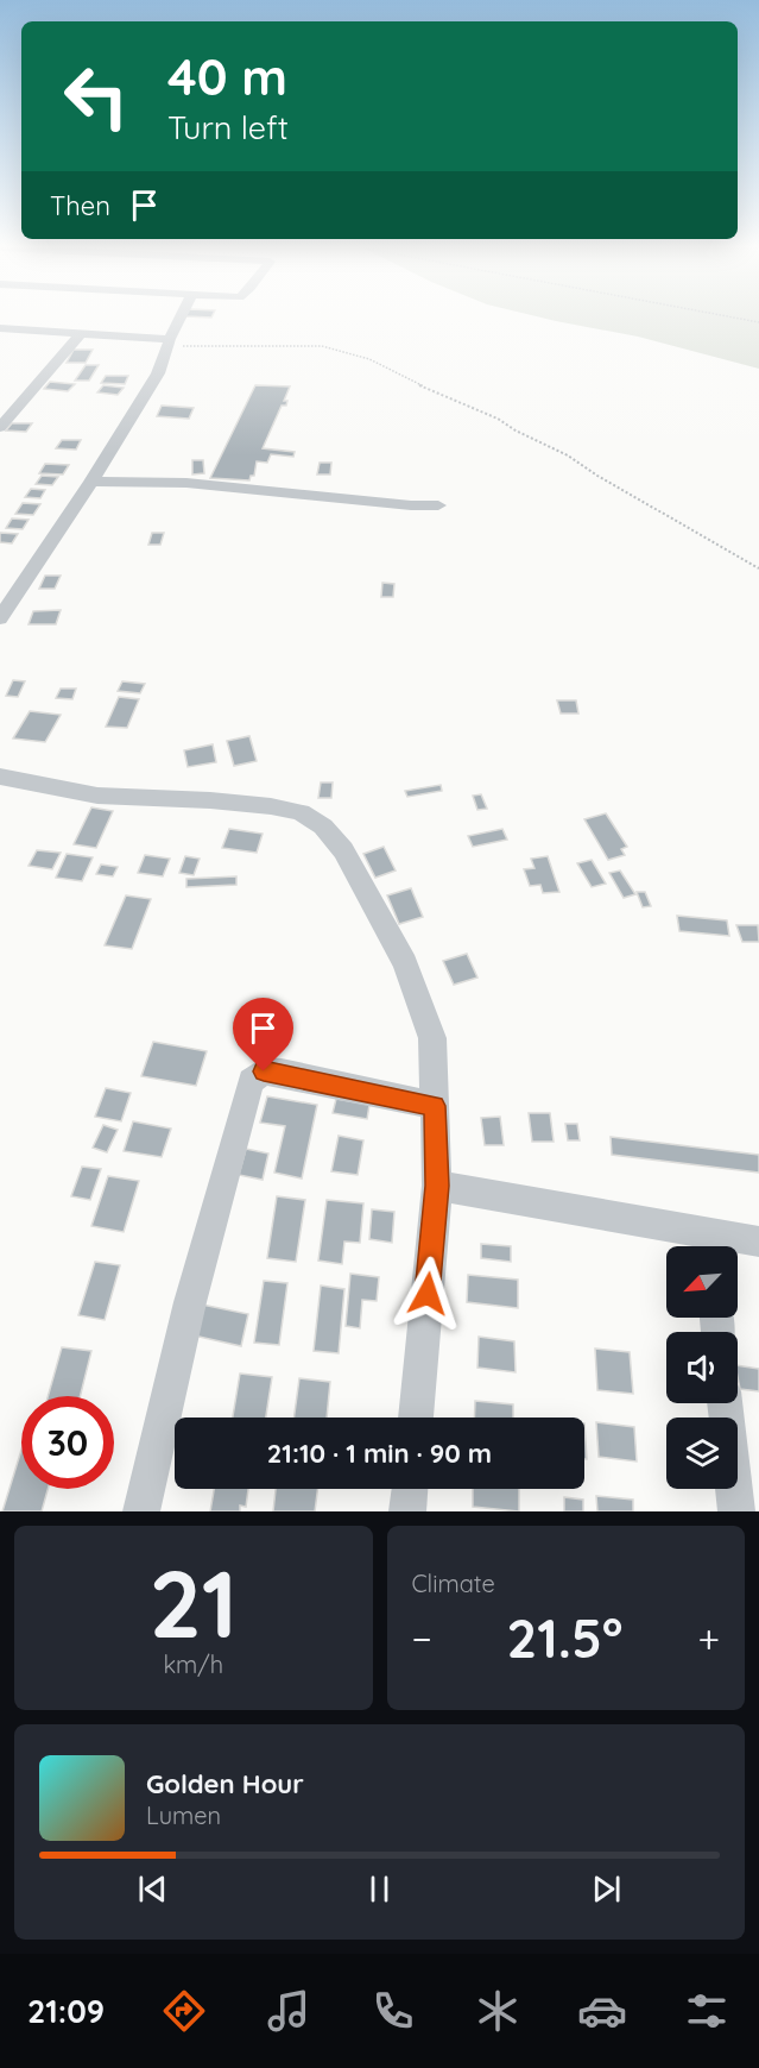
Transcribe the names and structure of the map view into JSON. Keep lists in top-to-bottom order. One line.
{"north":"bottom left","page":{"turn":["40 m","Turn left"],"then":"Then","limit":"30","trip":"21:10 · 1 min · 90 m","tile":[["21","km/h"],"Climate"],"heat":["−","21.5°","+"],"song":["Golden Hour","Lumen"],"tabs":"21:09"}}
